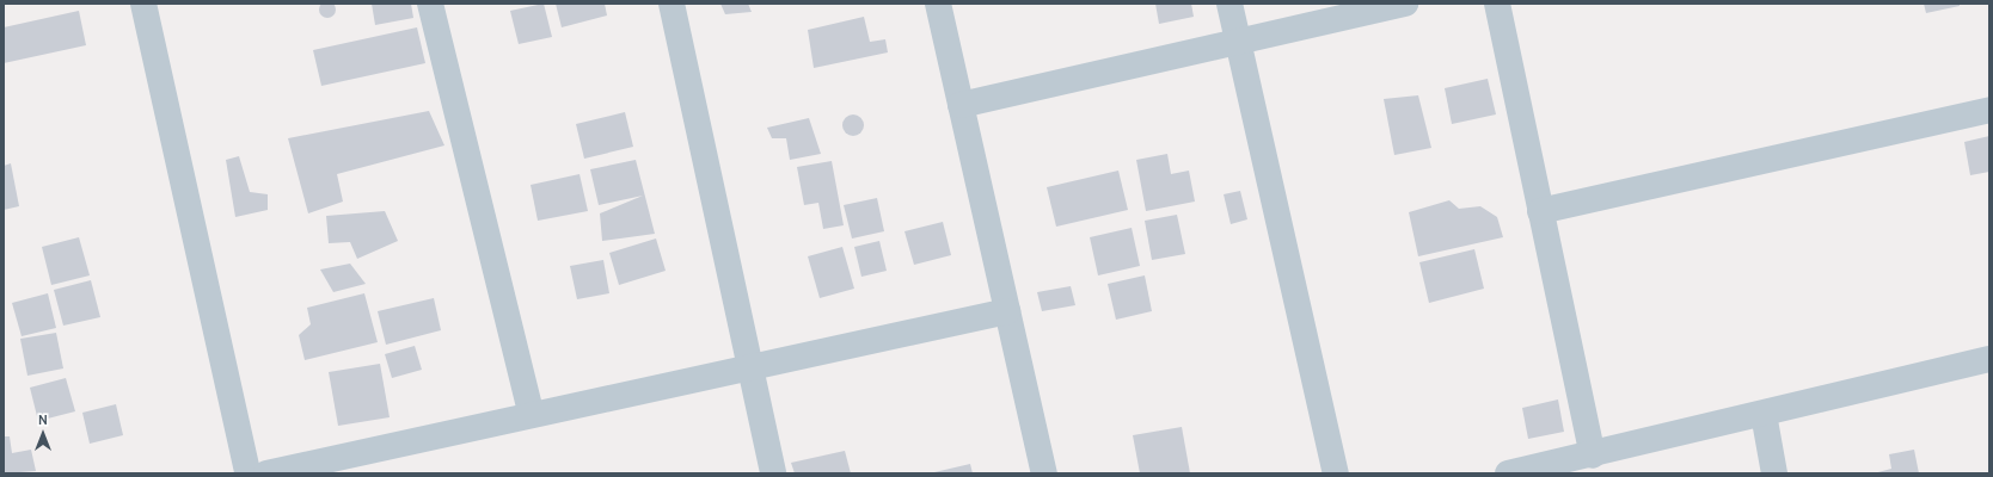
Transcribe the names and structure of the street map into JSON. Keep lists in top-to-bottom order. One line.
{"north":"top"}
